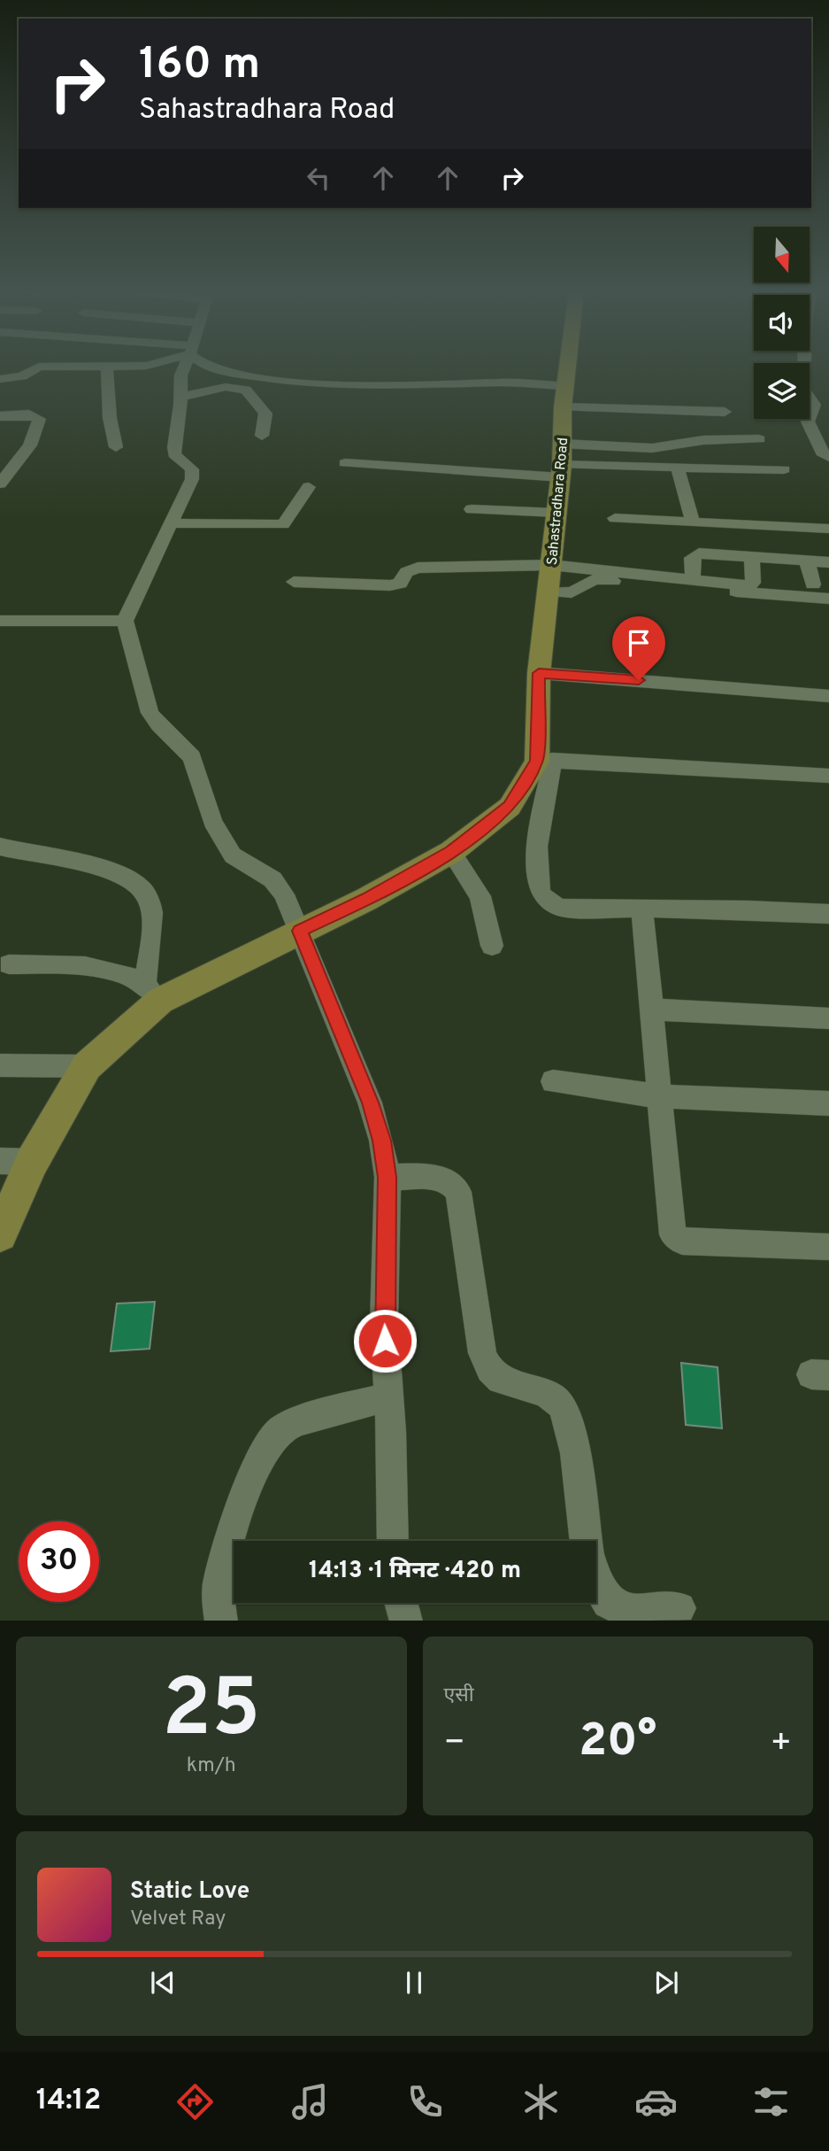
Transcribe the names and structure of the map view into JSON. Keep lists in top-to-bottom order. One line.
{"streets":{"main road":["Sahastradhara Road"]},"north":"bottom","page":{"turn":["160 m","Sahastradhara Road"],"limit":"30","trip":"14:13 · 1 मिनट · 420 m","tile":[["25","km/h"],"एसी"],"heat":["−","20°","+"],"song":["Static Love","Velvet Ray"],"tabs":"14:12"}}
